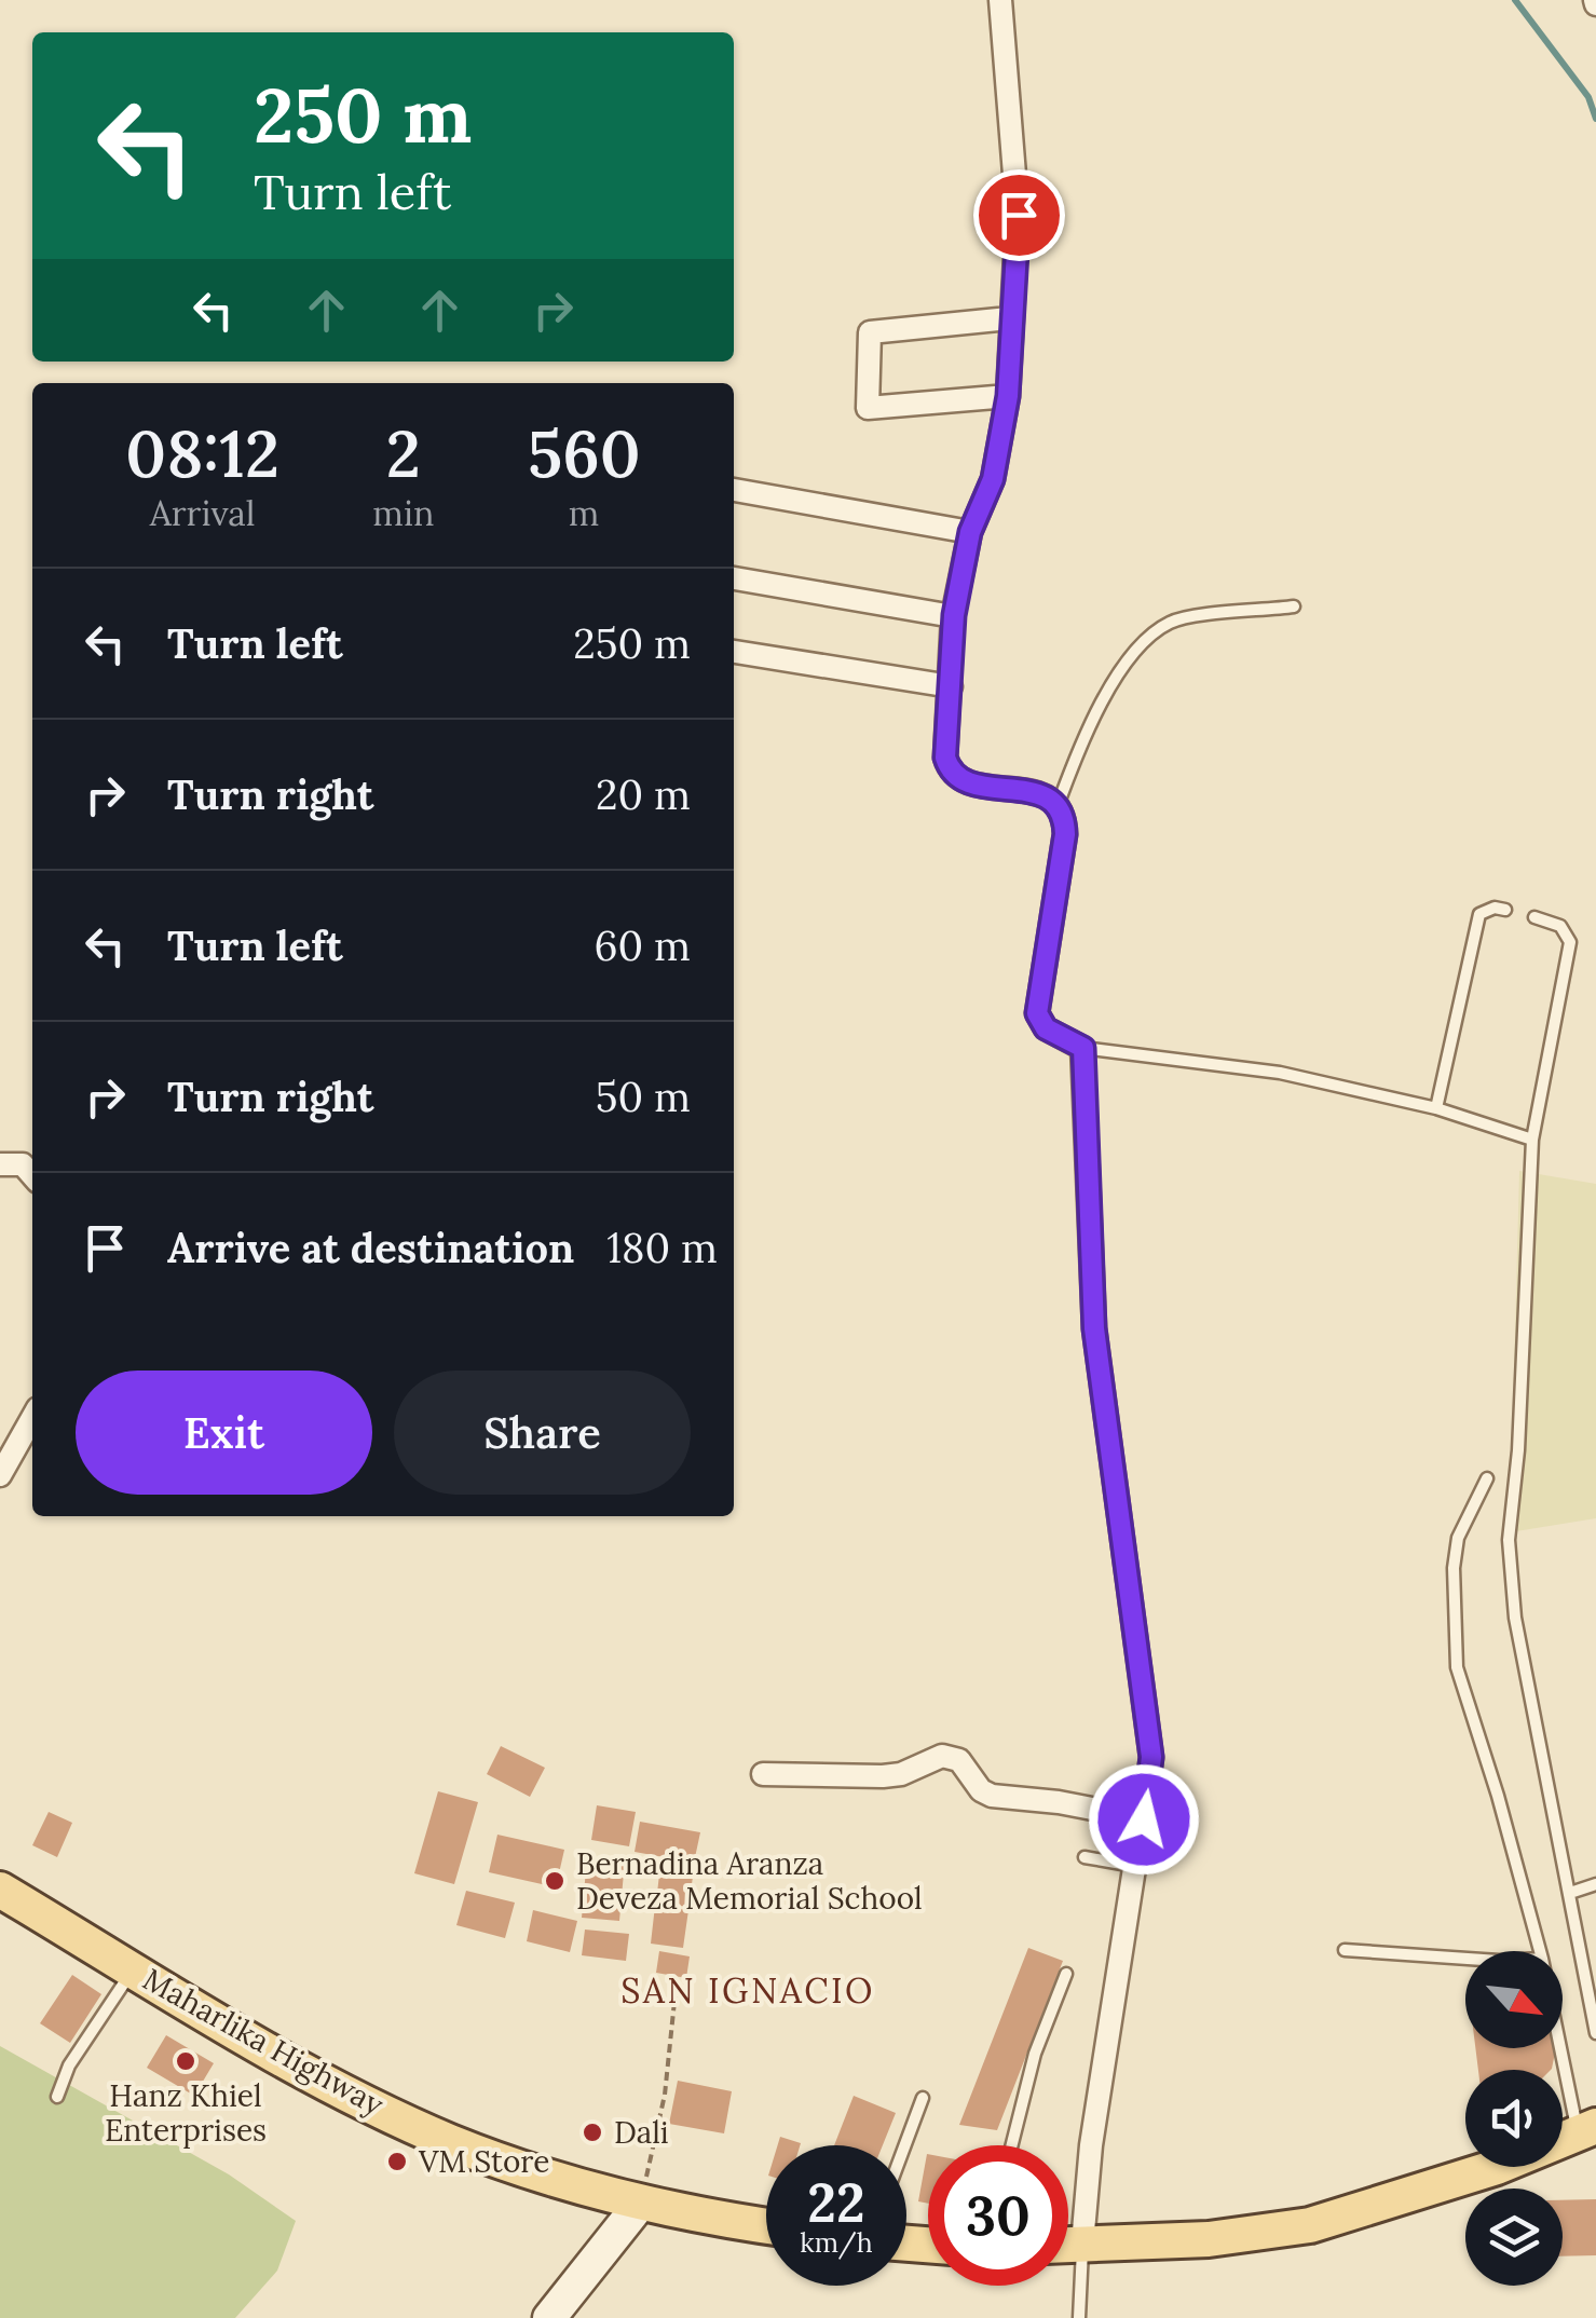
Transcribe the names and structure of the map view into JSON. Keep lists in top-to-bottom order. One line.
{"streets":{"main road":["Maharlika Highway"]},"districts":["SAN IGNACIO"],"places":["Bernadina Aranza Deveza Memorial School","Hanz Khiel Enterprises","Dali","VM Store"],"north":"bottom right","page":{"turn":["250 m","Turn left"],"eta":["08:12","Arrival","2","min","560","m"],"list":[{"name":"Turn left","value":"250 m"},{"name":"Turn right","value":"20 m"},{"name":"Turn left","value":"60 m"},{"name":"Turn right","value":"50 m"},{"name":"Arrive at destination","value":"180 m"}],"buttons":["Exit","Share"],"speed":"22 km/h","limit":"30"}}
